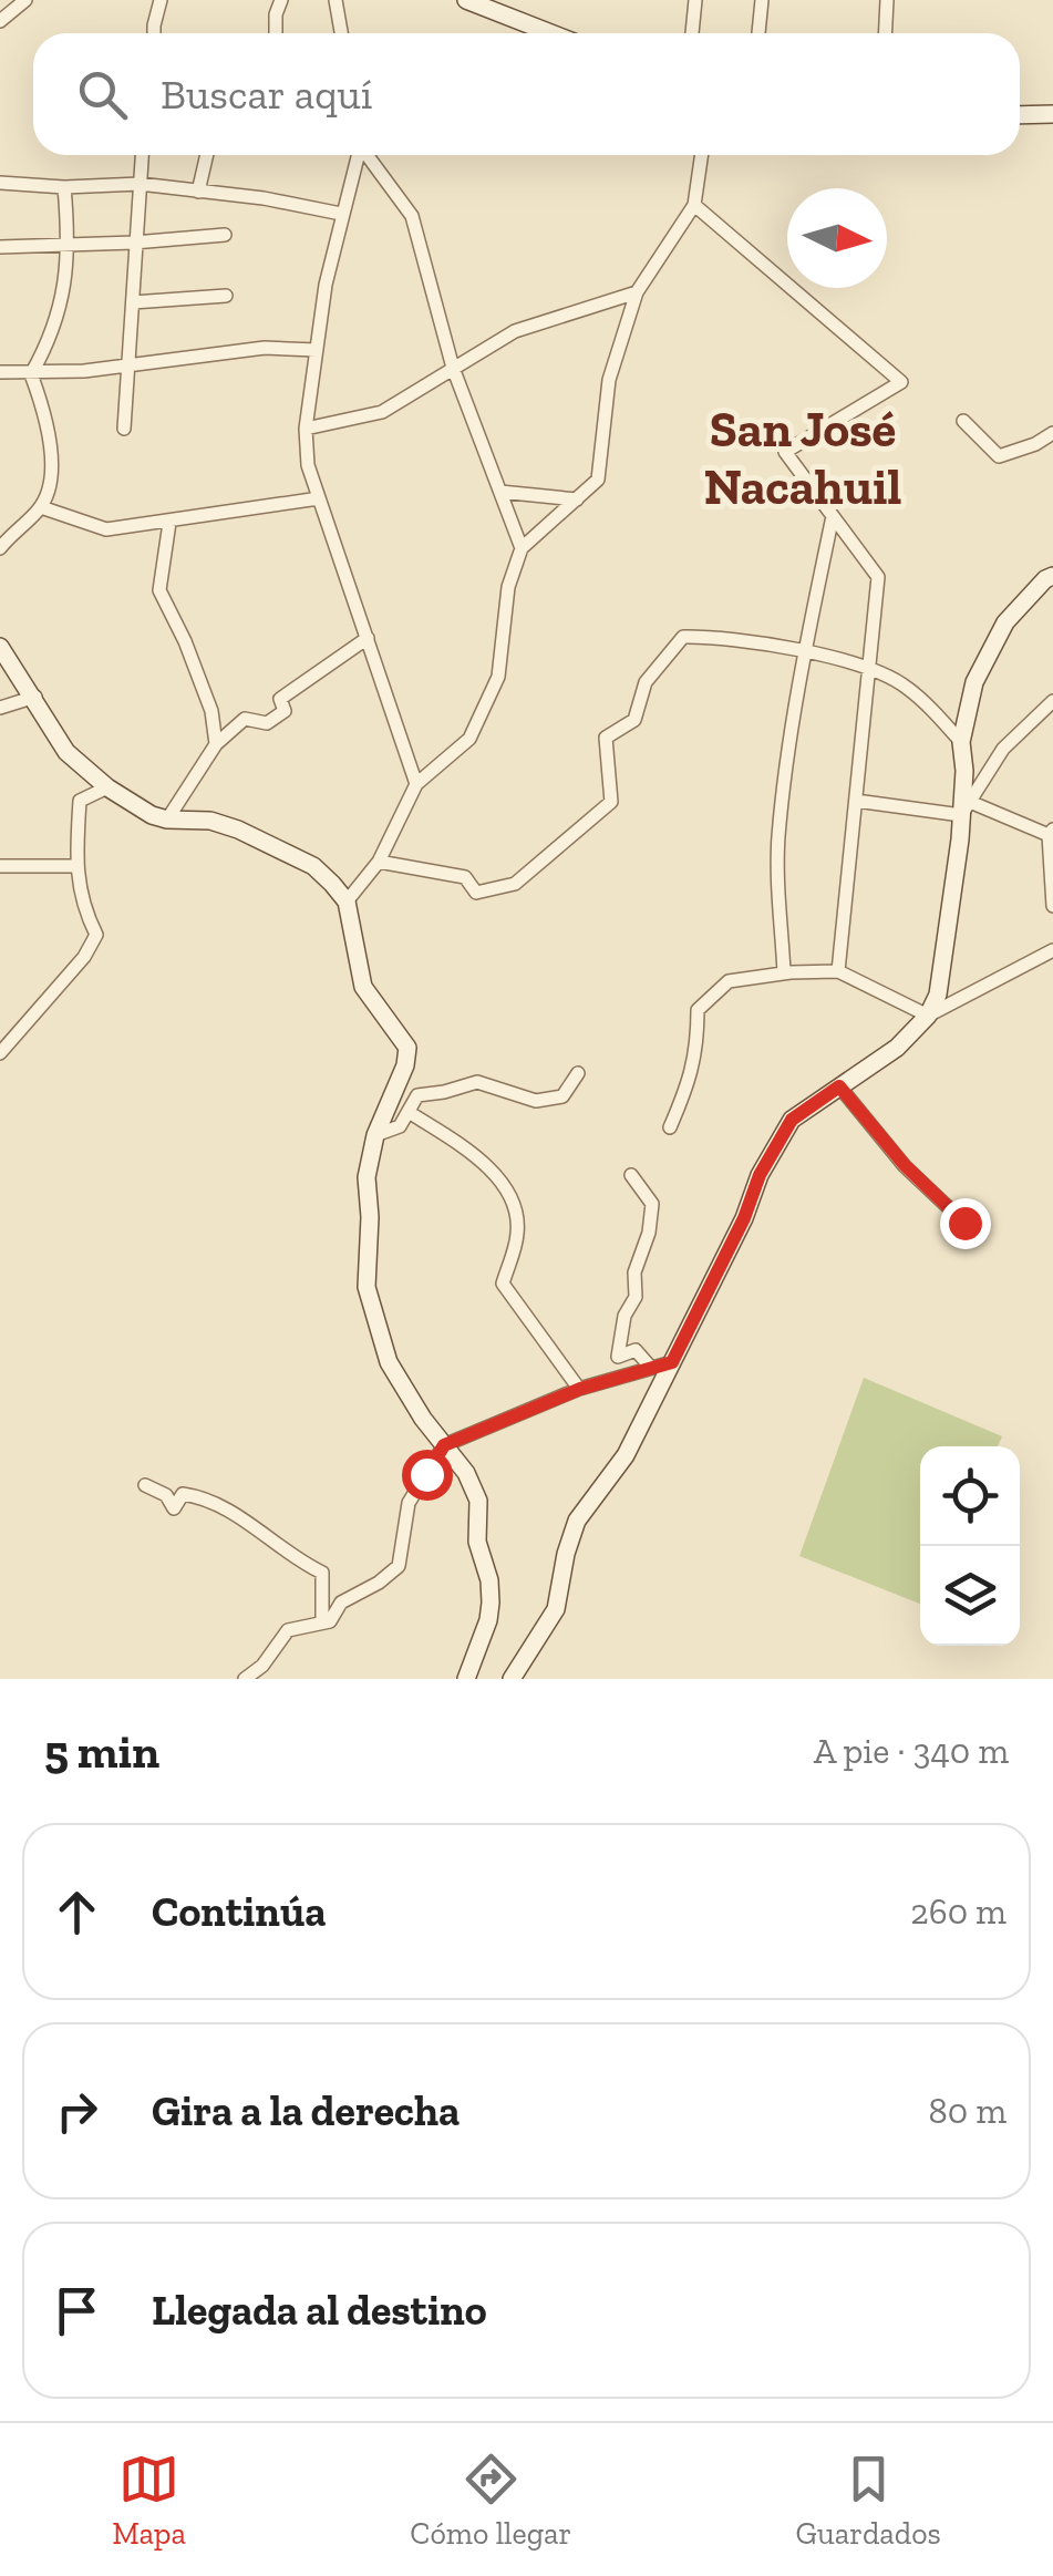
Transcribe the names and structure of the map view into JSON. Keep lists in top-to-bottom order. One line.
{"districts":["San José Nacahuil"],"north":"right","page":{"search":"Buscar aquí","heading":["5 min","A pie · 340 m"],"list":[["Continúa","260 m"],["Gira a la derecha","80 m"],"Llegada al destino"],"nav":["Mapa","Cómo llegar","Guardados"]}}
